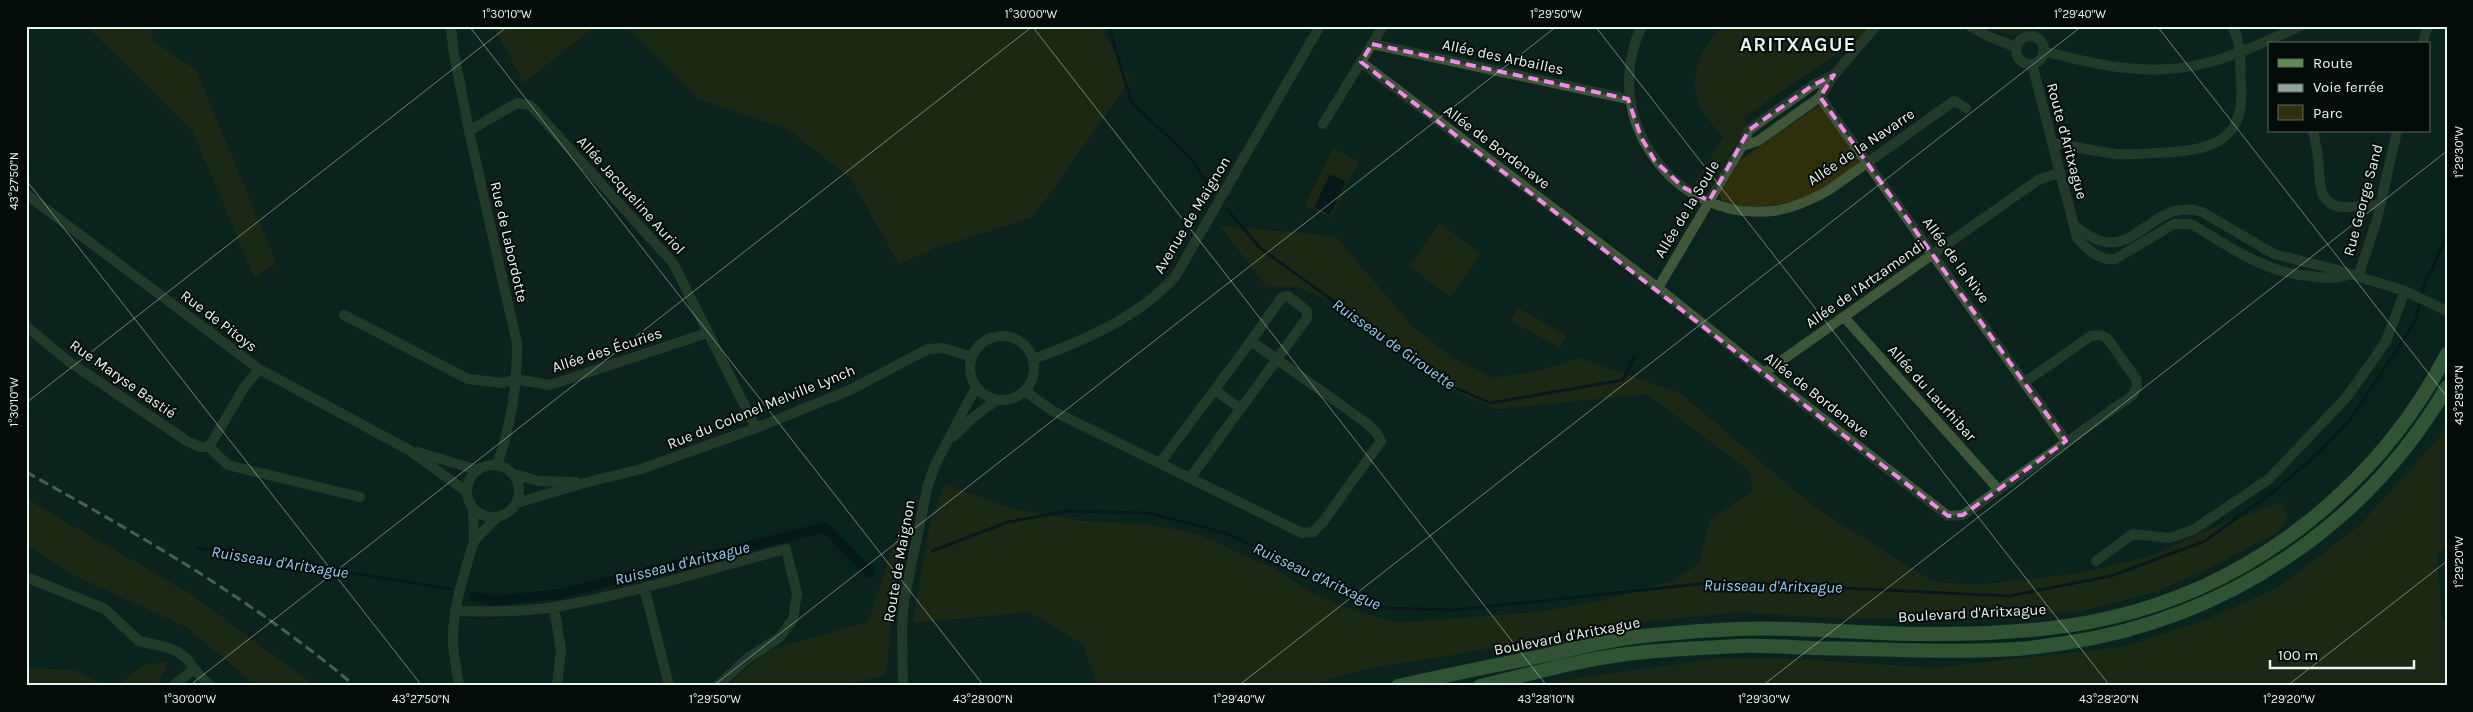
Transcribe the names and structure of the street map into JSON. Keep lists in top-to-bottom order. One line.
{"streets":{"main road":["Boulevard d'Aritxague"],"street":["Allée des Arbailles","Route d'Aritxague","Allée de Bordenave","Allée de la Navarre","Allée Jacqueline Auriol","Rue George Sand","Allée de la Soule","Avenue de Maignon","Rue de Labordotte","Allée de la Nive","Allée de l'Artzamendi","Rue de Pitoys","Allée des Écuries","Rue Maryse Bastié","Allée du Laurhibar","Rue du Colonel Melville Lynch","Route de Maignon"]},"crossings":[["Allée des Arbailles","Allée de la Navarre"],["Route d'Aritxague","Rue George Sand"],["Route d'Aritxague","Allée de l'Artzamendi"],["Allée de Bordenave","Allée de la Soule"],["Allée de Bordenave","Allée de la Nive"],["Allée de Bordenave","Allée de l'Artzamendi"],["Allée de Bordenave","Allée du Laurhibar"],["Allée de la Navarre","Allée de la Soule"],["Allée de la Navarre","Allée de la Nive"],["Allée Jacqueline Auriol","Rue de Labordotte"],["Allée Jacqueline Auriol","Allée des Écuries"],["Allée Jacqueline Auriol","Rue du Colonel Melville Lynch"],["Allée de la Soule","Allée de la Nive"],["Avenue de Maignon","Rue du Colonel Melville Lynch"],["Avenue de Maignon","Route de Maignon"],["Rue de Labordotte","Allée des Écuries"],["Rue de Labordotte","Rue du Colonel Melville Lynch"],["Allée de la Nive","Allée de l'Artzamendi"],["Allée de l'Artzamendi","Allée du Laurhibar"],["Rue du Colonel Melville Lynch","Route de Maignon"]],"districts":["ARITXAGUE"],"water":["Ruisseau de Girouette","Ruisseau d'Aritxague"],"legend":["Route","Voie ferrée","Parc"],"scale_bar":"100 m","coordinates":["1°30'10\"W","1°30'00\"W","1°29'50\"W","1°29'40\"W","1°29'30\"W","43°27'50\"N","43°28'30\"N","1°29'20\"W","43°28'00\"N","43°28'10\"N","43°28'20\"N"]}
